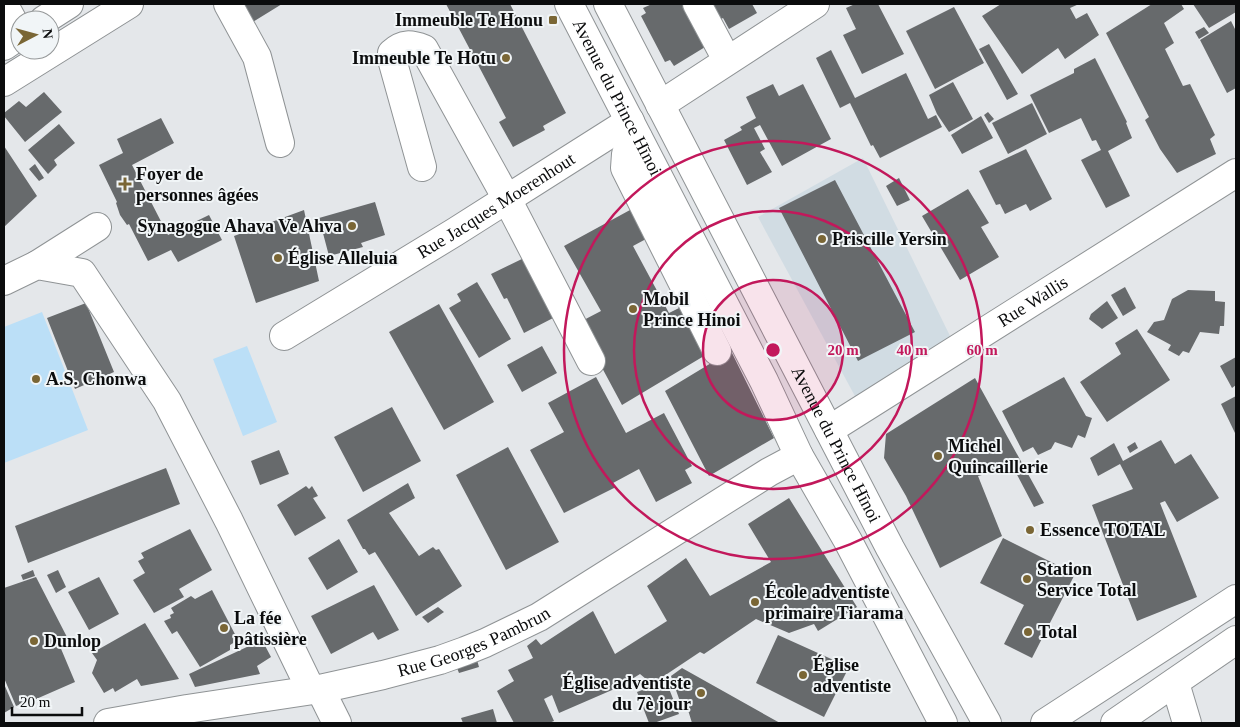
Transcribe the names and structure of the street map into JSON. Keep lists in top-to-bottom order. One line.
{"streets":{"street":["Avenue du Prince Hīnoi","Rue Jacques Moerenhout","Rue Wallis","Rue Georges Pambrun"]},"crossings":[["Avenue du Prince Hīnoi","Rue Jacques Moerenhout"],["Avenue du Prince Hīnoi","Rue Wallis"],["Avenue du Prince Hīnoi","Rue Georges Pambrun"]],"places":{"transit":["Immeuble Te Honu"],"other":["Immeuble Te Hotu","Synagogue Ahava Ve Ahva","Priscille Yersin","Église Alleluia","Mobil Prince Hinoi","A.S. Chonwa","Michel Quincaillerie","Essence TOTAL","Station Service Total","École adventiste primaire Tiarama","La fée pâtissière","Total","Dunlop","Église adventiste","Église adventiste du 7è jour"],"health":["Foyer de personnes âgées"]},"scale_bar":"20 m","north":"right","rings":["20 m","40 m","60 m"]}
